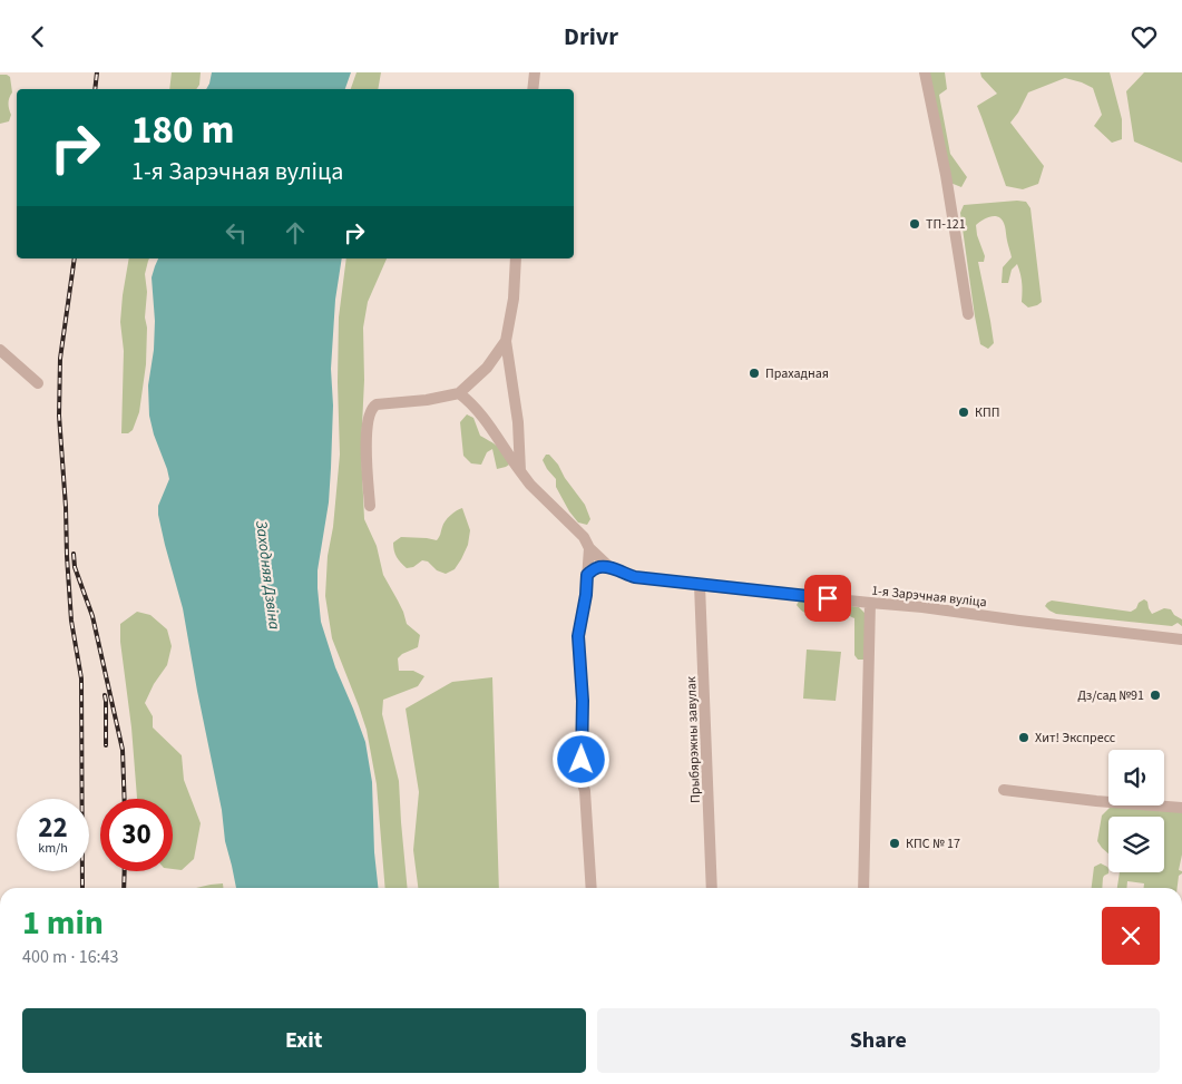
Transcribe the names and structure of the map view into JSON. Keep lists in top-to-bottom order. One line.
{"streets":{"street":["1-я Зарэчная вуліца","Прыбярэжны завулак"]},"crossings":[["1-я Зарэчная вуліца","Прыбярэжны завулак"]],"water":["Заходняя Дзвіна"],"places":["ТП-121","Прахадная","КПП","Дз/сад №91","Хит! Экспресс","КПС № 17"],"page":{"header":"Drivr","turn":["180 m","1-я Зарэчная вуліца"],"speed":"22 km/h","limit":"30","heading":["1 min","400 m · 16:43"],"buttons":["Exit","Share"]}}
